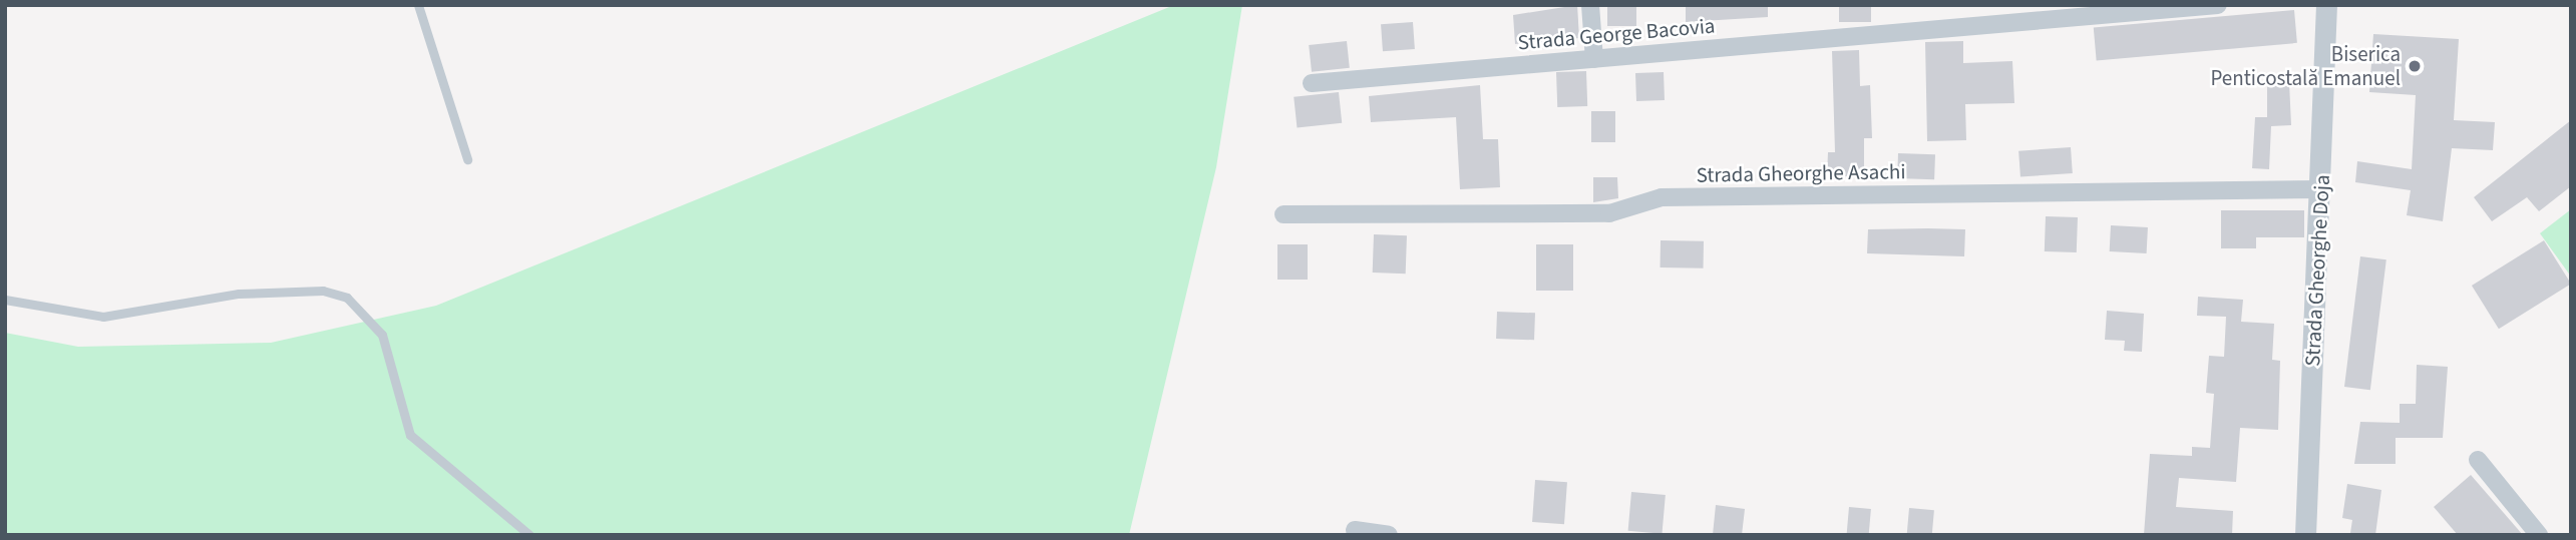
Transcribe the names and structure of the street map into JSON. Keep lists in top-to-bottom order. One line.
{"streets":{"street":["Strada George Bacovia","Strada Gheorghe Asachi","Strada Gheorghe Doja"]},"crossings":[["Strada Gheorghe Asachi","Strada Gheorghe Doja"]],"places":["Biserica Penticostală Emanuel"]}
